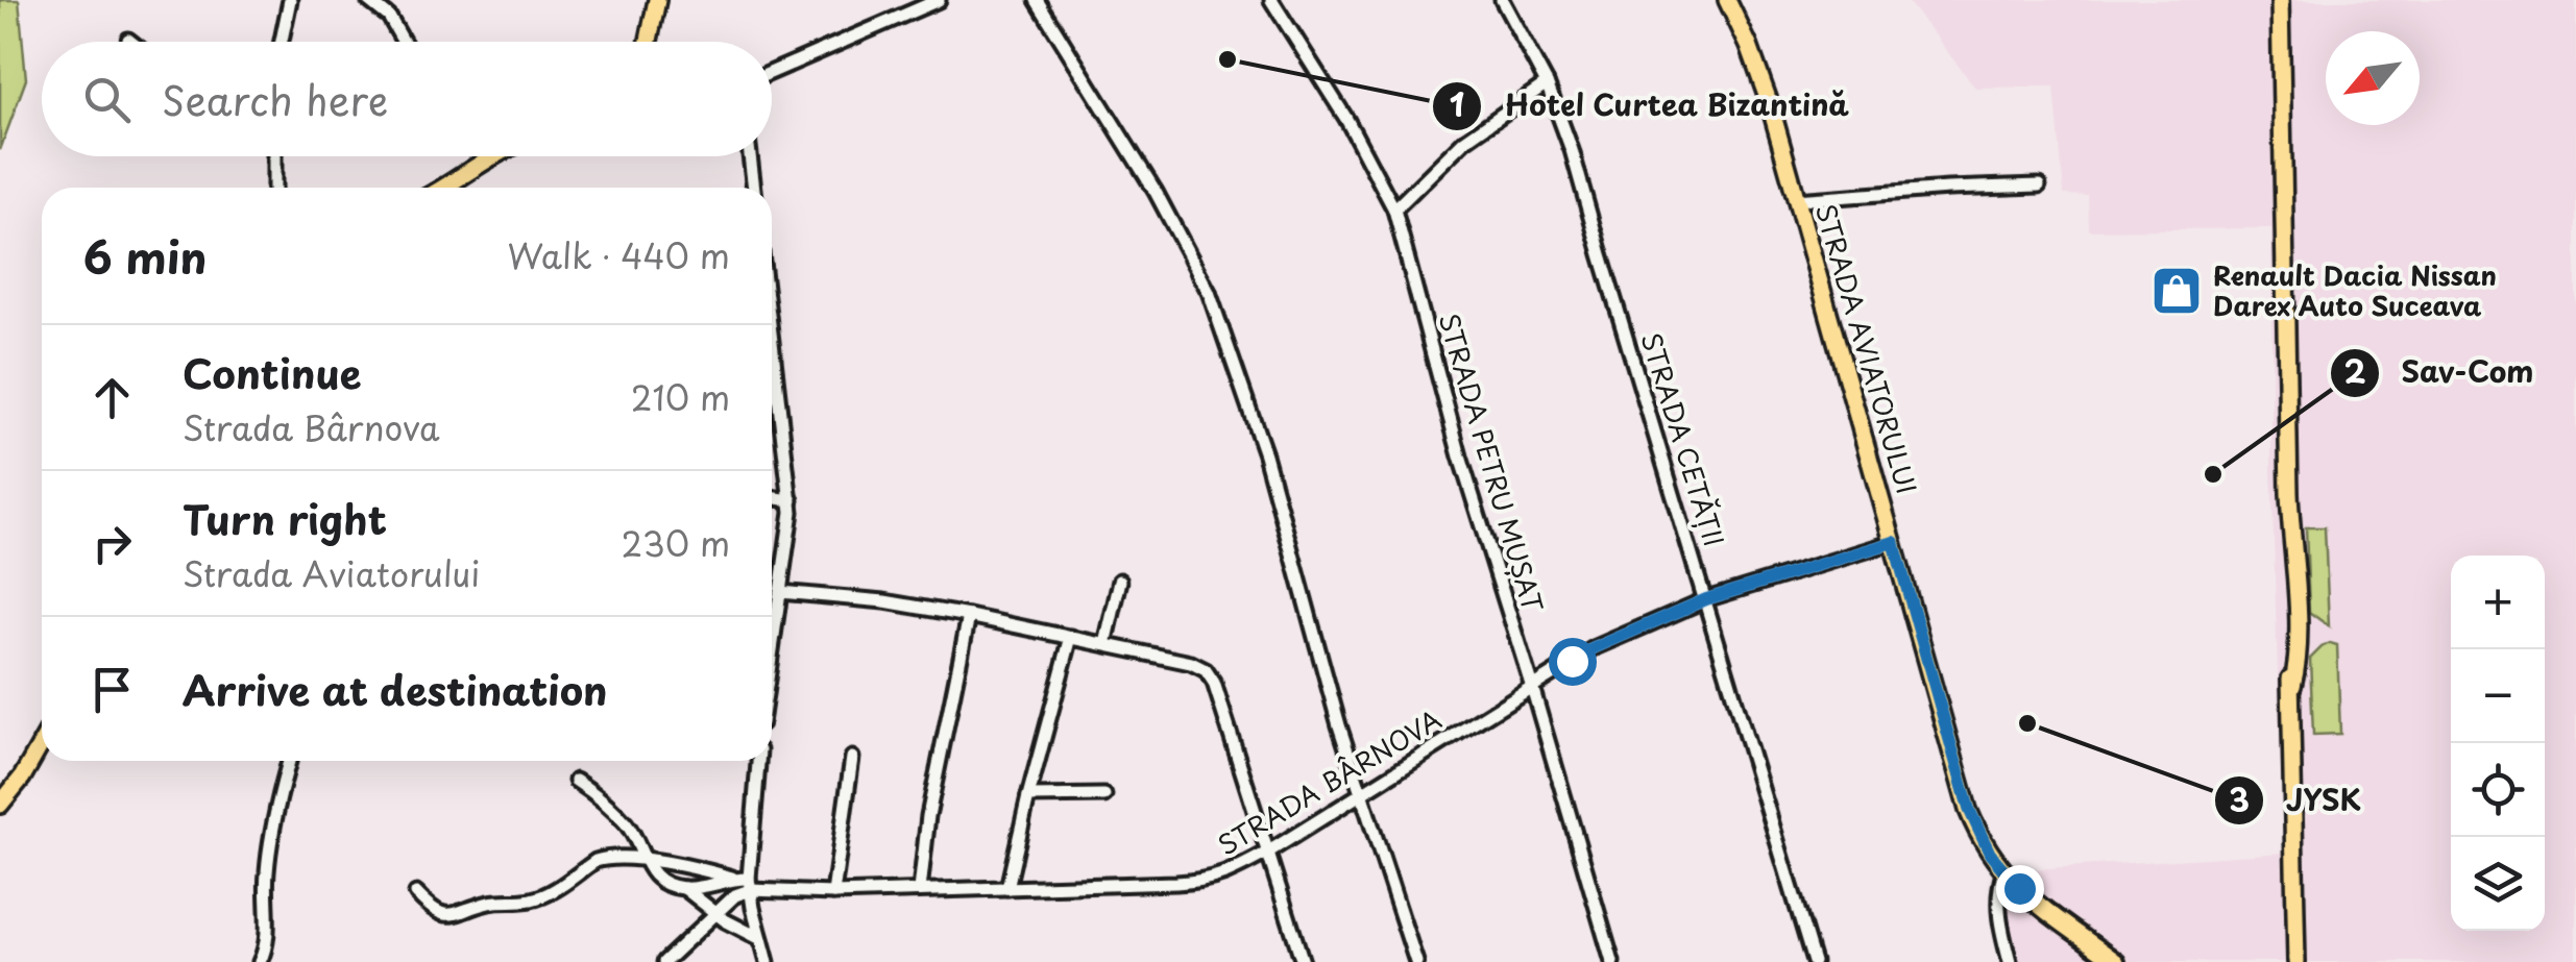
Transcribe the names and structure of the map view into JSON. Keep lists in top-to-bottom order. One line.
{"streets":{"main road":["STRADA AVIATORULUI"],"street":["STRADA CETĂȚII","STRADA PETRU MUȘAT","STRADA BÂRNOVA"]},"crossings":[["STRADA AVIATORULUI","STRADA BÂRNOVA"],["STRADA CETĂȚII","STRADA BÂRNOVA"],["STRADA PETRU MUȘAT","STRADA BÂRNOVA"]],"places":{"other":["Hotel Curtea Bizantină","Sav-Com","JYSK"],"shop":["Renault Dacia Nissan Darex Auto Suceava"]},"north":"bottom left","page":{"search":"Search here","heading":["6 min","Walk · 440 m"],"list":[["Continue","Strada Bârnova","210 m"],["Turn right","Strada Aviatorului","230 m"],"Arrive at destination"],"map_buttons":["+","−"]}}
